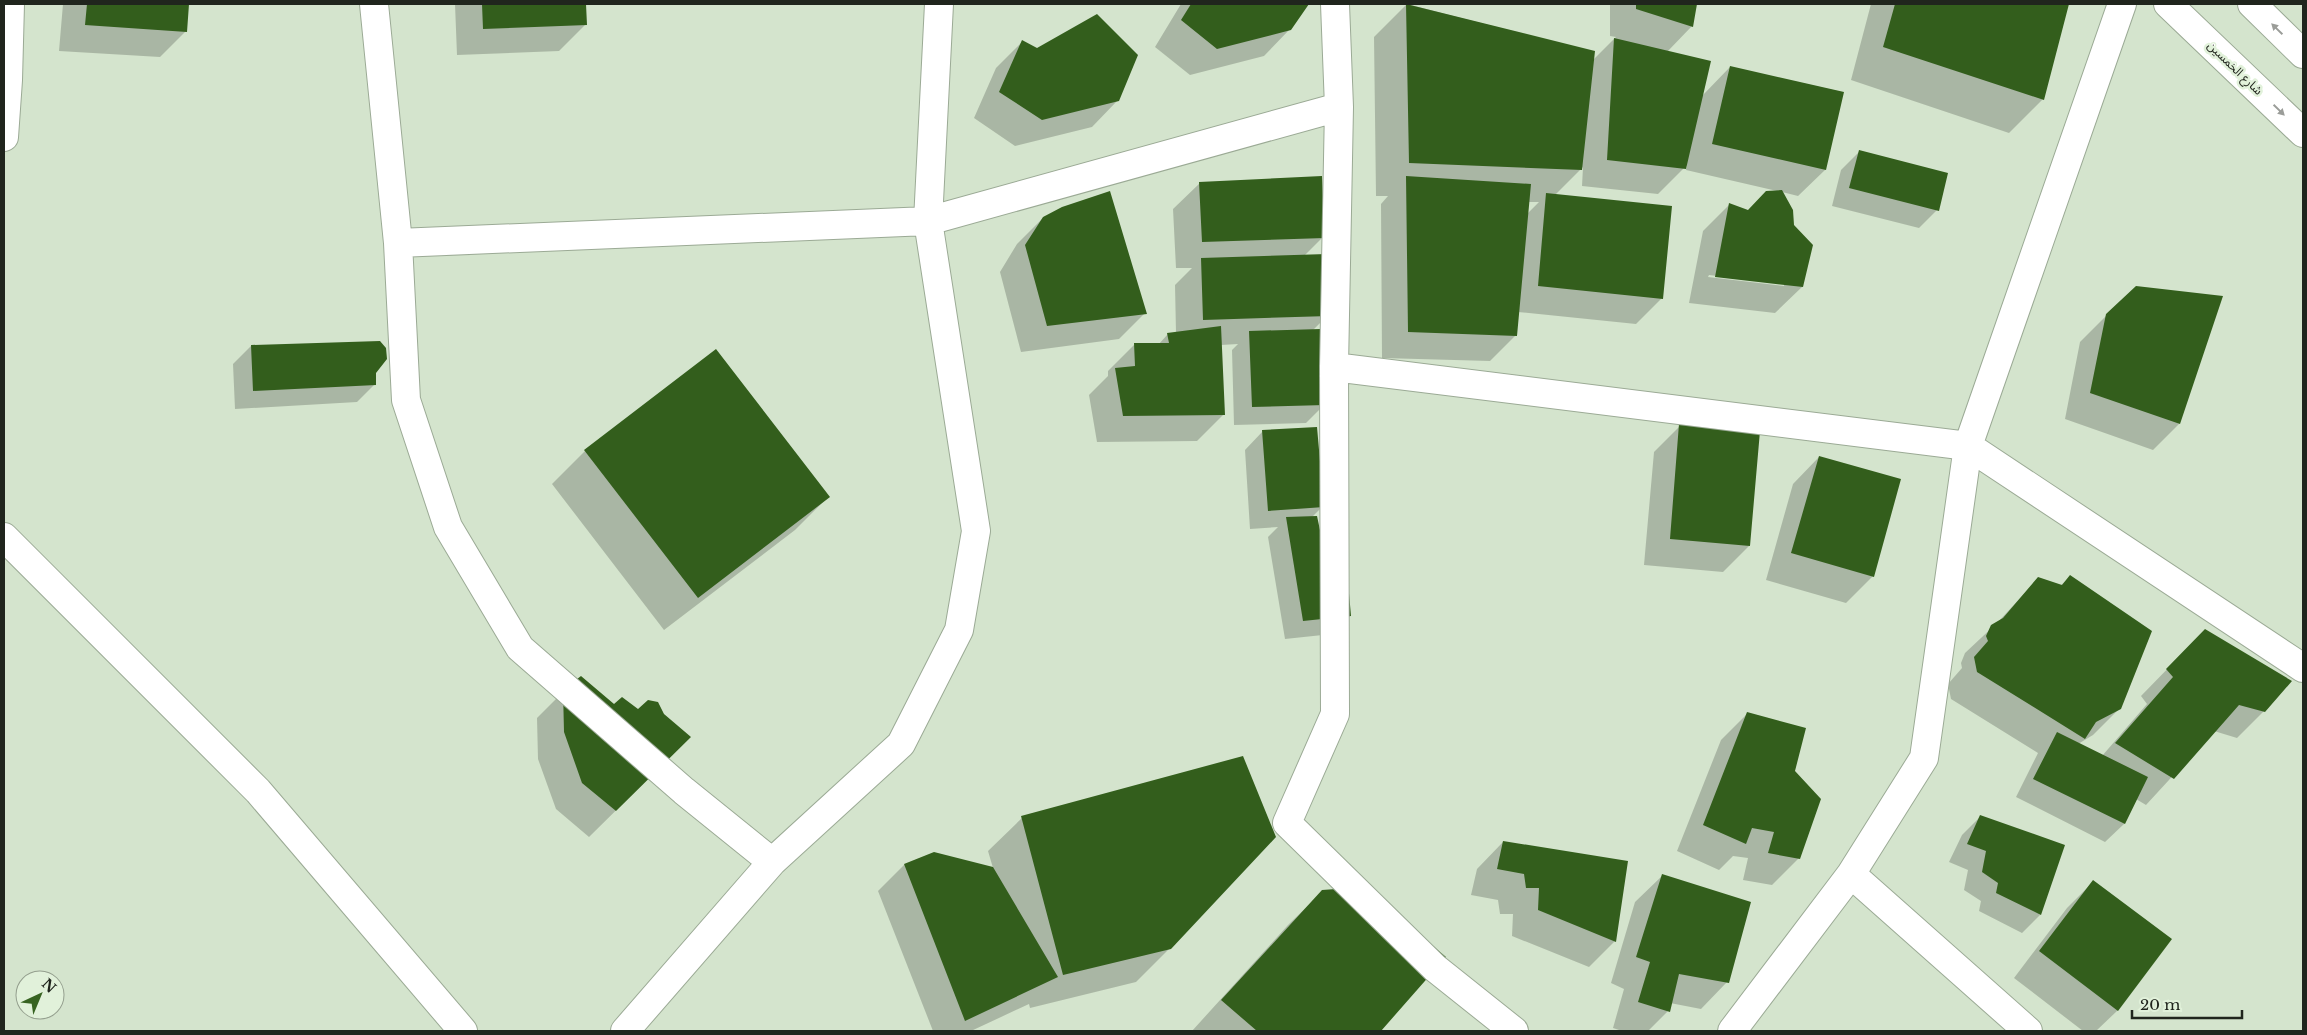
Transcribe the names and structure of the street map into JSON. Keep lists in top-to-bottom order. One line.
{"streets":{"street":["شارع الخمسين"]},"scale_bar":"20 m","north":"top right"}
